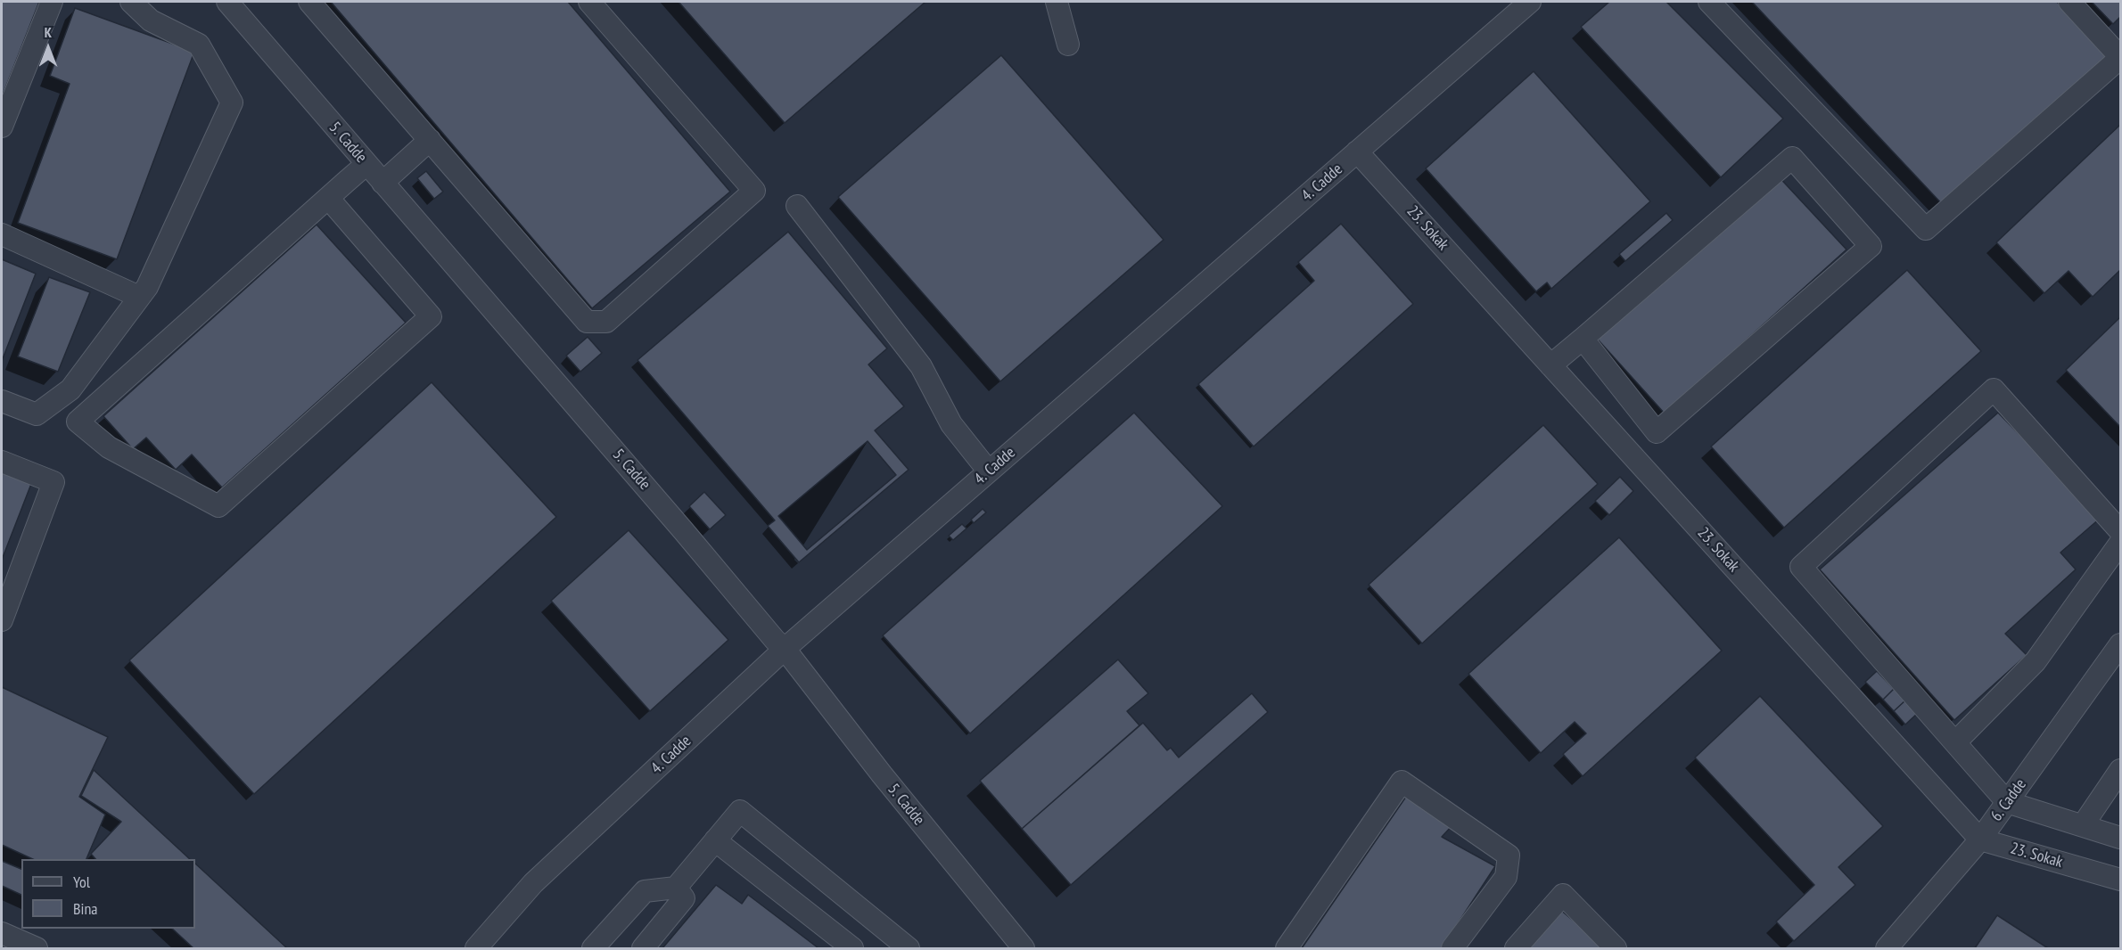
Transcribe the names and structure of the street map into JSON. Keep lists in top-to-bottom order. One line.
{"streets":{"street":["5. Cadde","4. Cadde","23. Sokak","6. Cadde"]},"crossings":[["5. Cadde","4. Cadde"],["4. Cadde","23. Sokak"],["23. Sokak","6. Cadde"]],"legend":["Yol","Bina"],"north":"top"}
